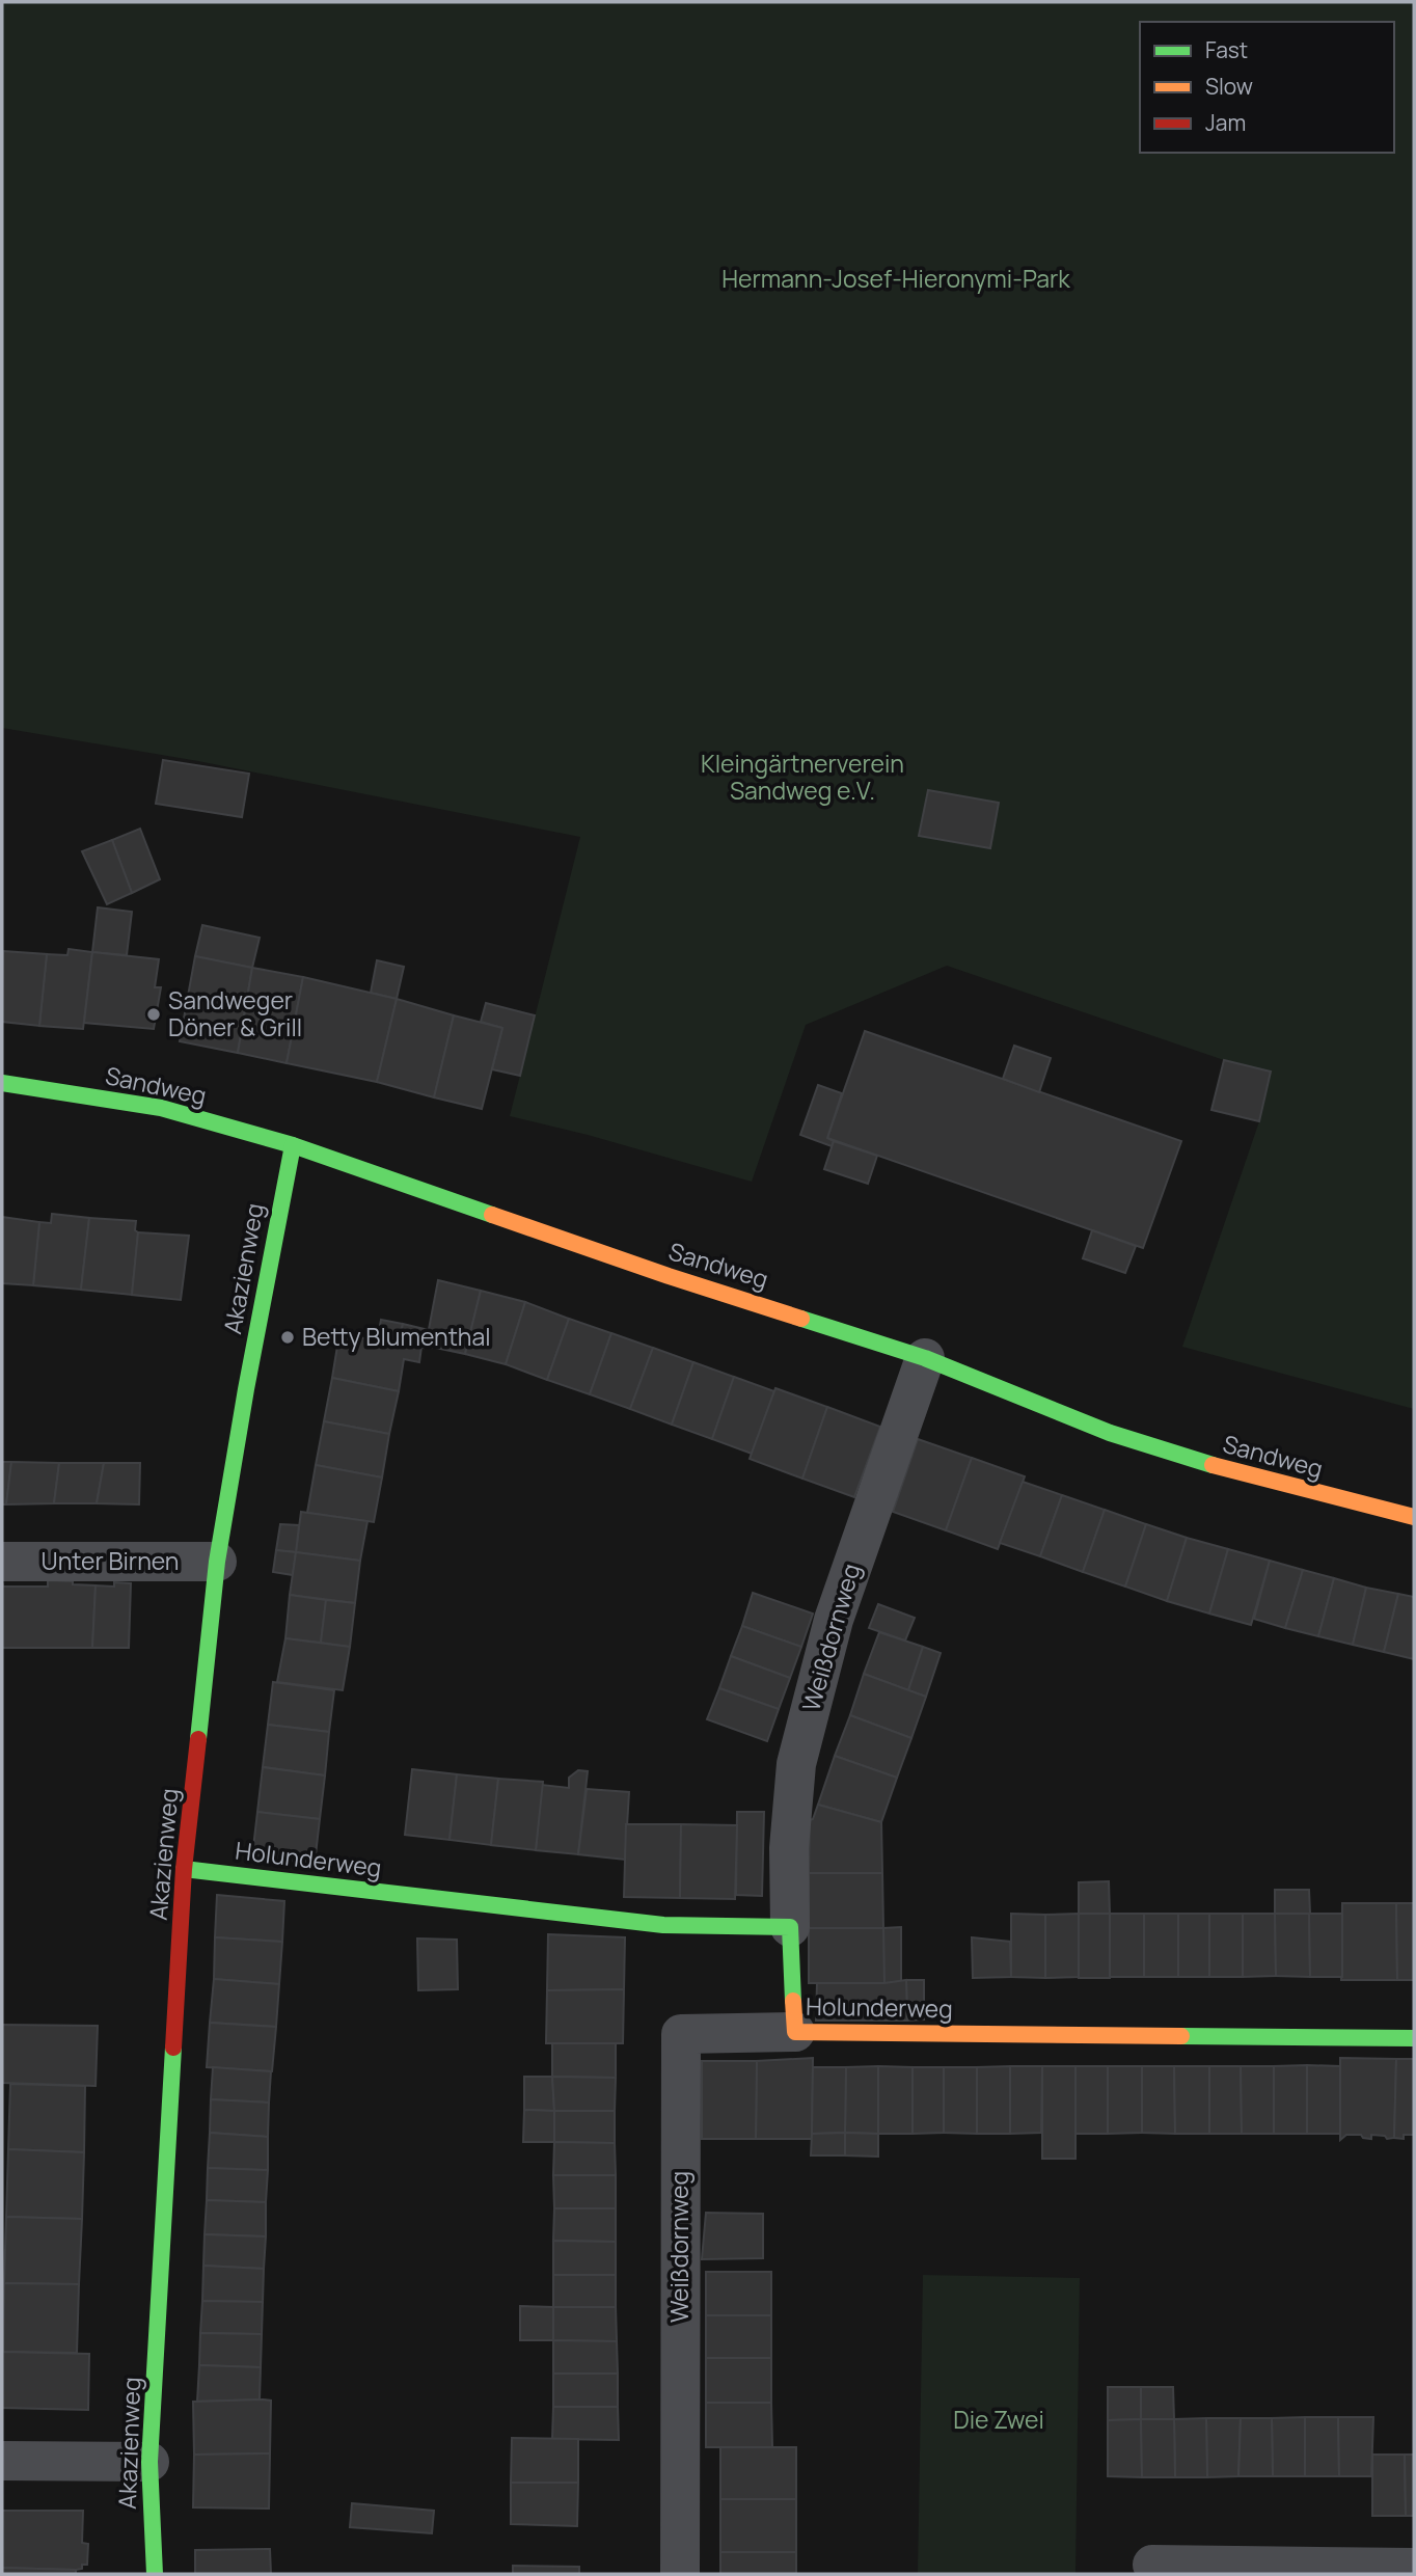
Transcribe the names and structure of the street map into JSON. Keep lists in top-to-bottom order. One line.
{"streets":{"street":["Sandweg","Akazienweg","Unter Birnen","Weißdornweg","Holunderweg"]},"crossings":[["Sandweg","Akazienweg"],["Sandweg","Weißdornweg"],["Akazienweg","Unter Birnen"],["Akazienweg","Holunderweg"],["Weißdornweg","Holunderweg"]],"parks":["Hermann-Josef-Hieronymi-Park","Kleingärtnerverein Sandweg e.V.","Die Zwei"],"places":["Sandweger Döner & Grill","Betty Blumenthal"],"legend":["Fast","Slow","Jam"]}
